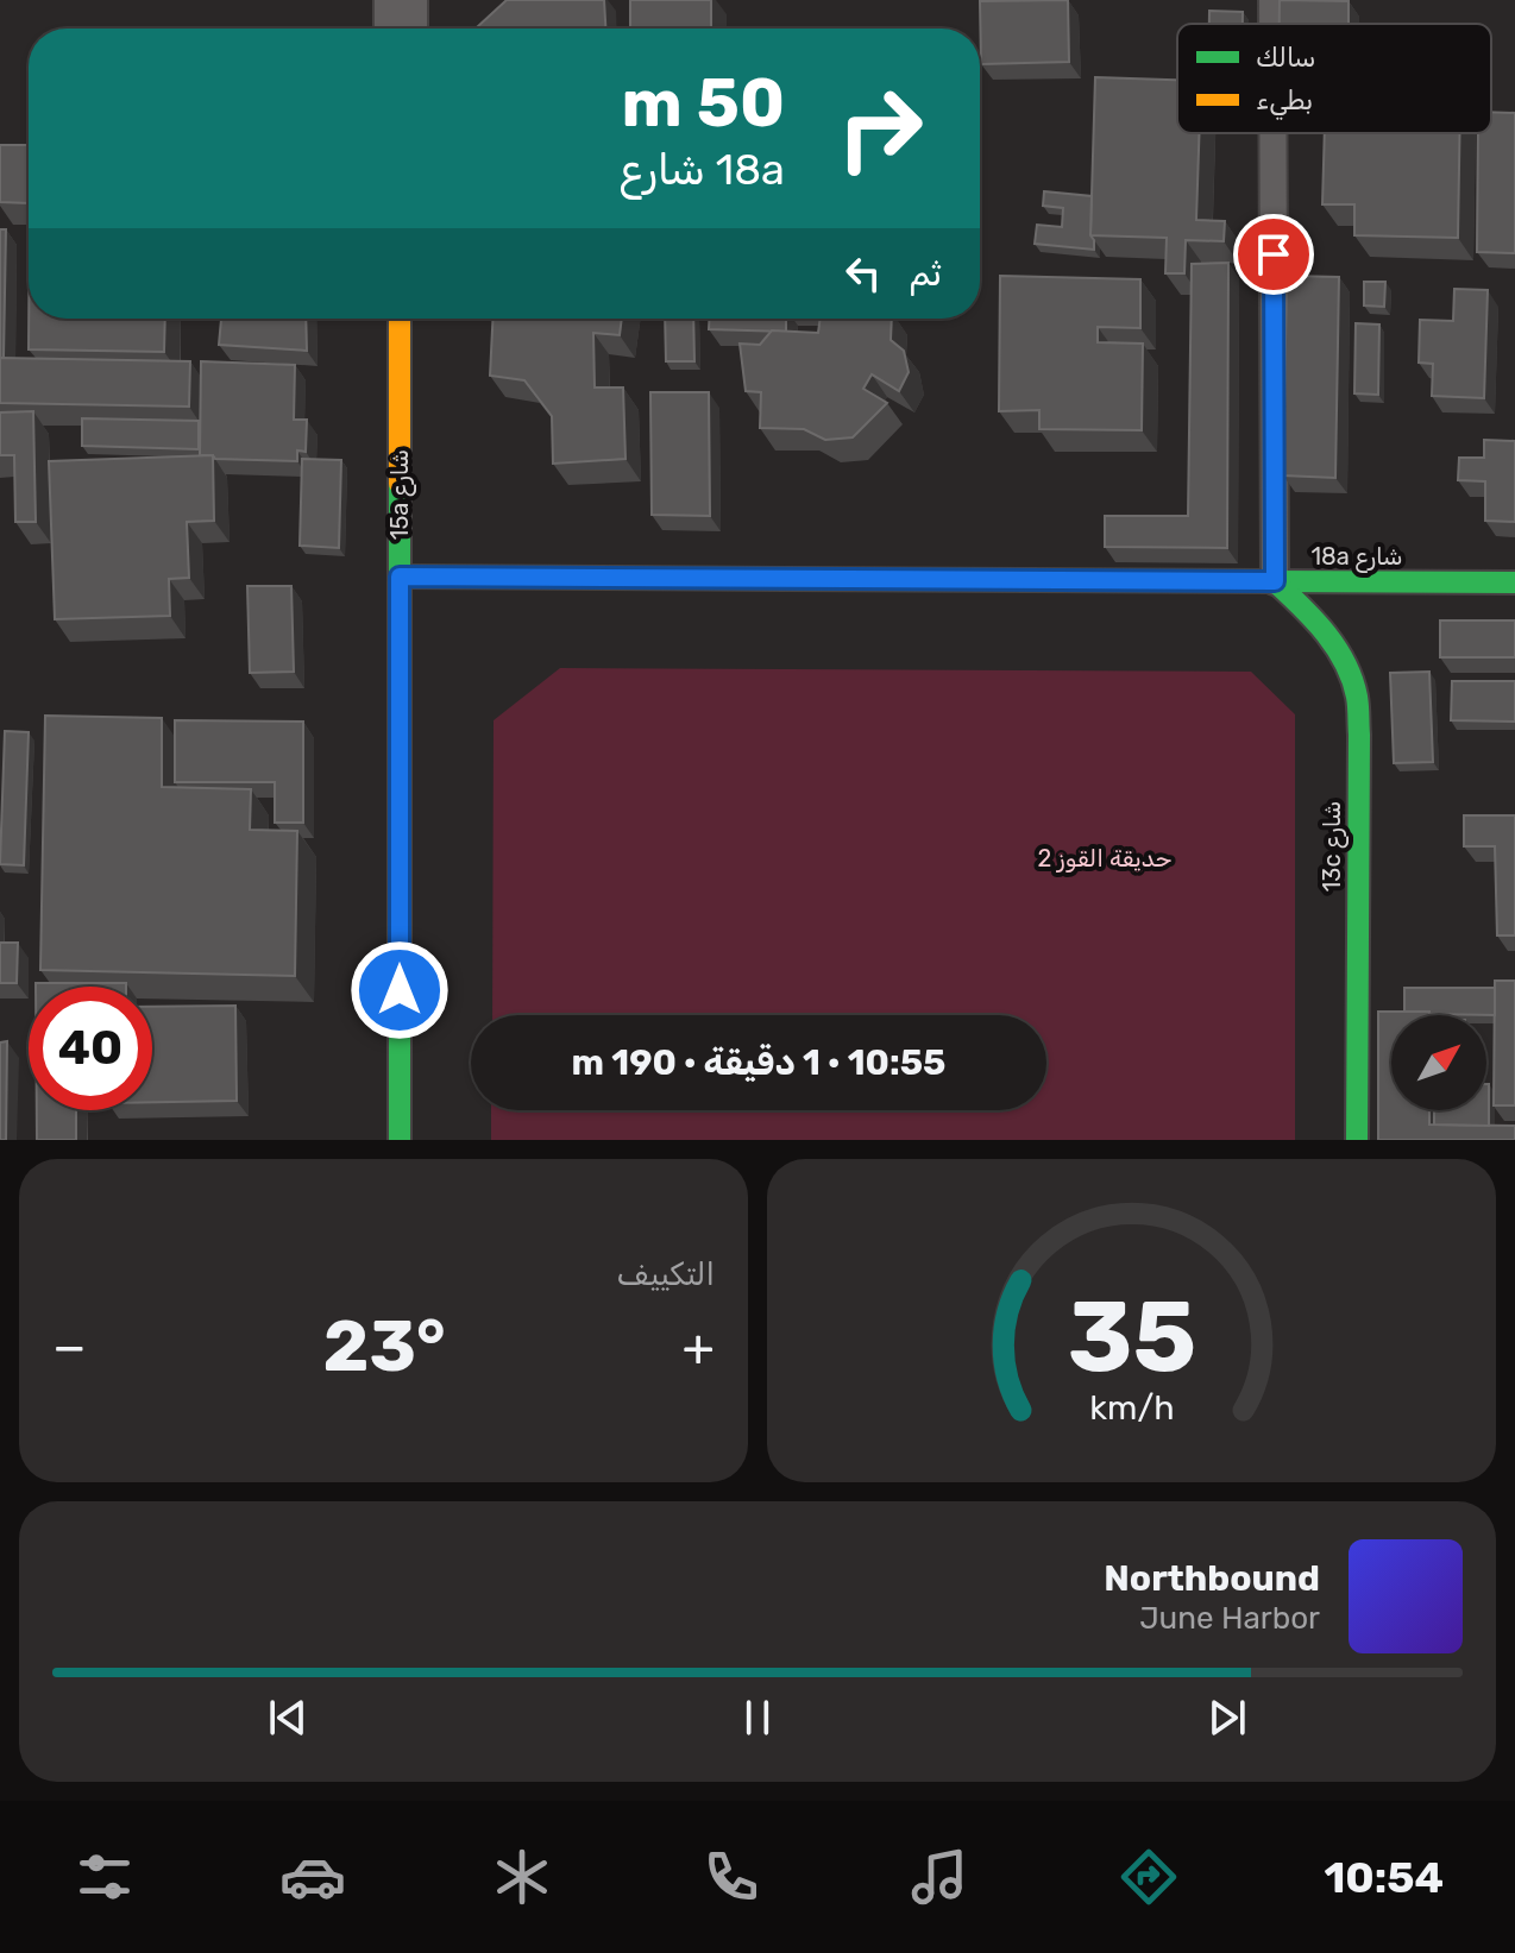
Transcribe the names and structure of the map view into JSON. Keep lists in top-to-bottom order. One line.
{"streets":{"street":["15a شارع","18a شارع","13c شارع"]},"crossings":[["15a شارع","18a شارع"],["18a شارع","13c شارع"]],"parks":["حديقة القوز 2"],"legend":["سالك","بطيء"],"north":"top right","page":{"turn":["50 m","18a شارع"],"then":"ثم","limit":"40","trip":"10:55 · 1 دقيقة · 190 m","tile":"التكييف","heat":["−","23°","+"],"song":["Northbound","June Harbor"],"tabs":"10:54","gauge":["35","km/h"]}}
